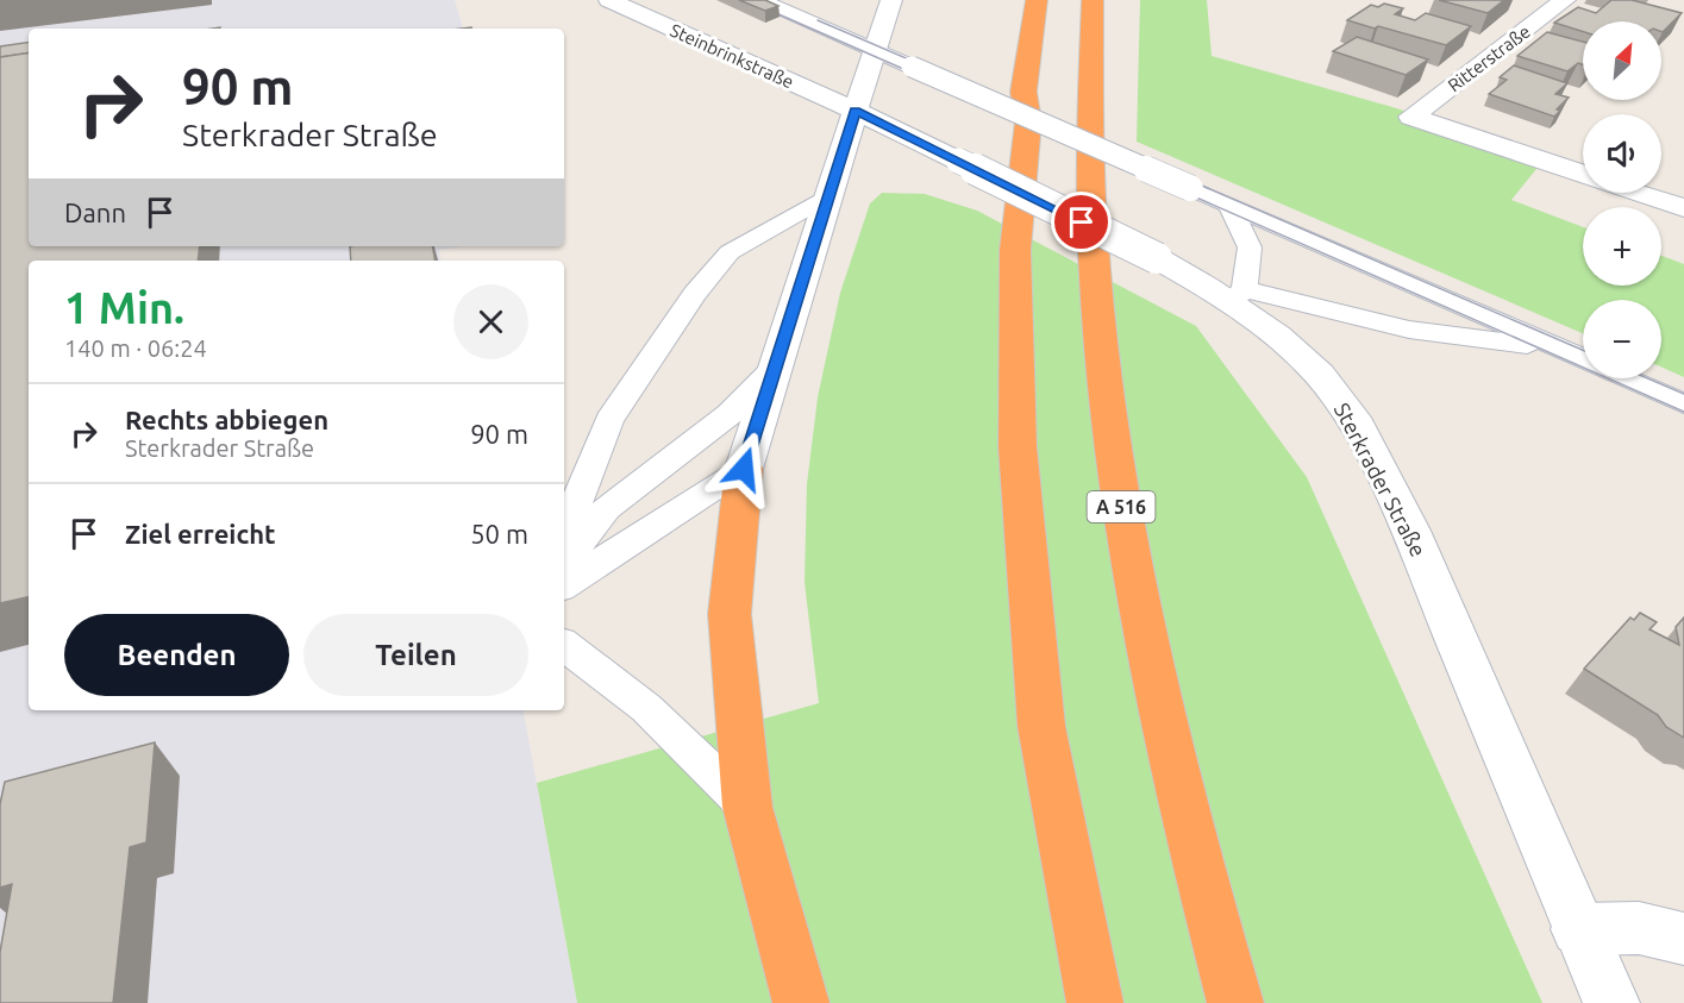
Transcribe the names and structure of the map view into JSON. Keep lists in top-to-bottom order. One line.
{"streets":{"highway":["A 516"],"street":["Steinbrinkstraße","Ritterstraße","Sterkrader Straße"]},"crossings":[["Steinbrinkstraße","Sterkrader Straße"]],"north":"top right","page":{"map_buttons":["+","−"],"turn":["90 m","Sterkrader Straße"],"then":"Dann","heading":["1 Min.","140 m · 06:24"],"list":[{"name":"Rechts abbiegen","note":"Sterkrader Straße","value":"90 m"},{"name":"Ziel erreicht","value":"50 m"}],"buttons":["Beenden","Teilen"]}}
